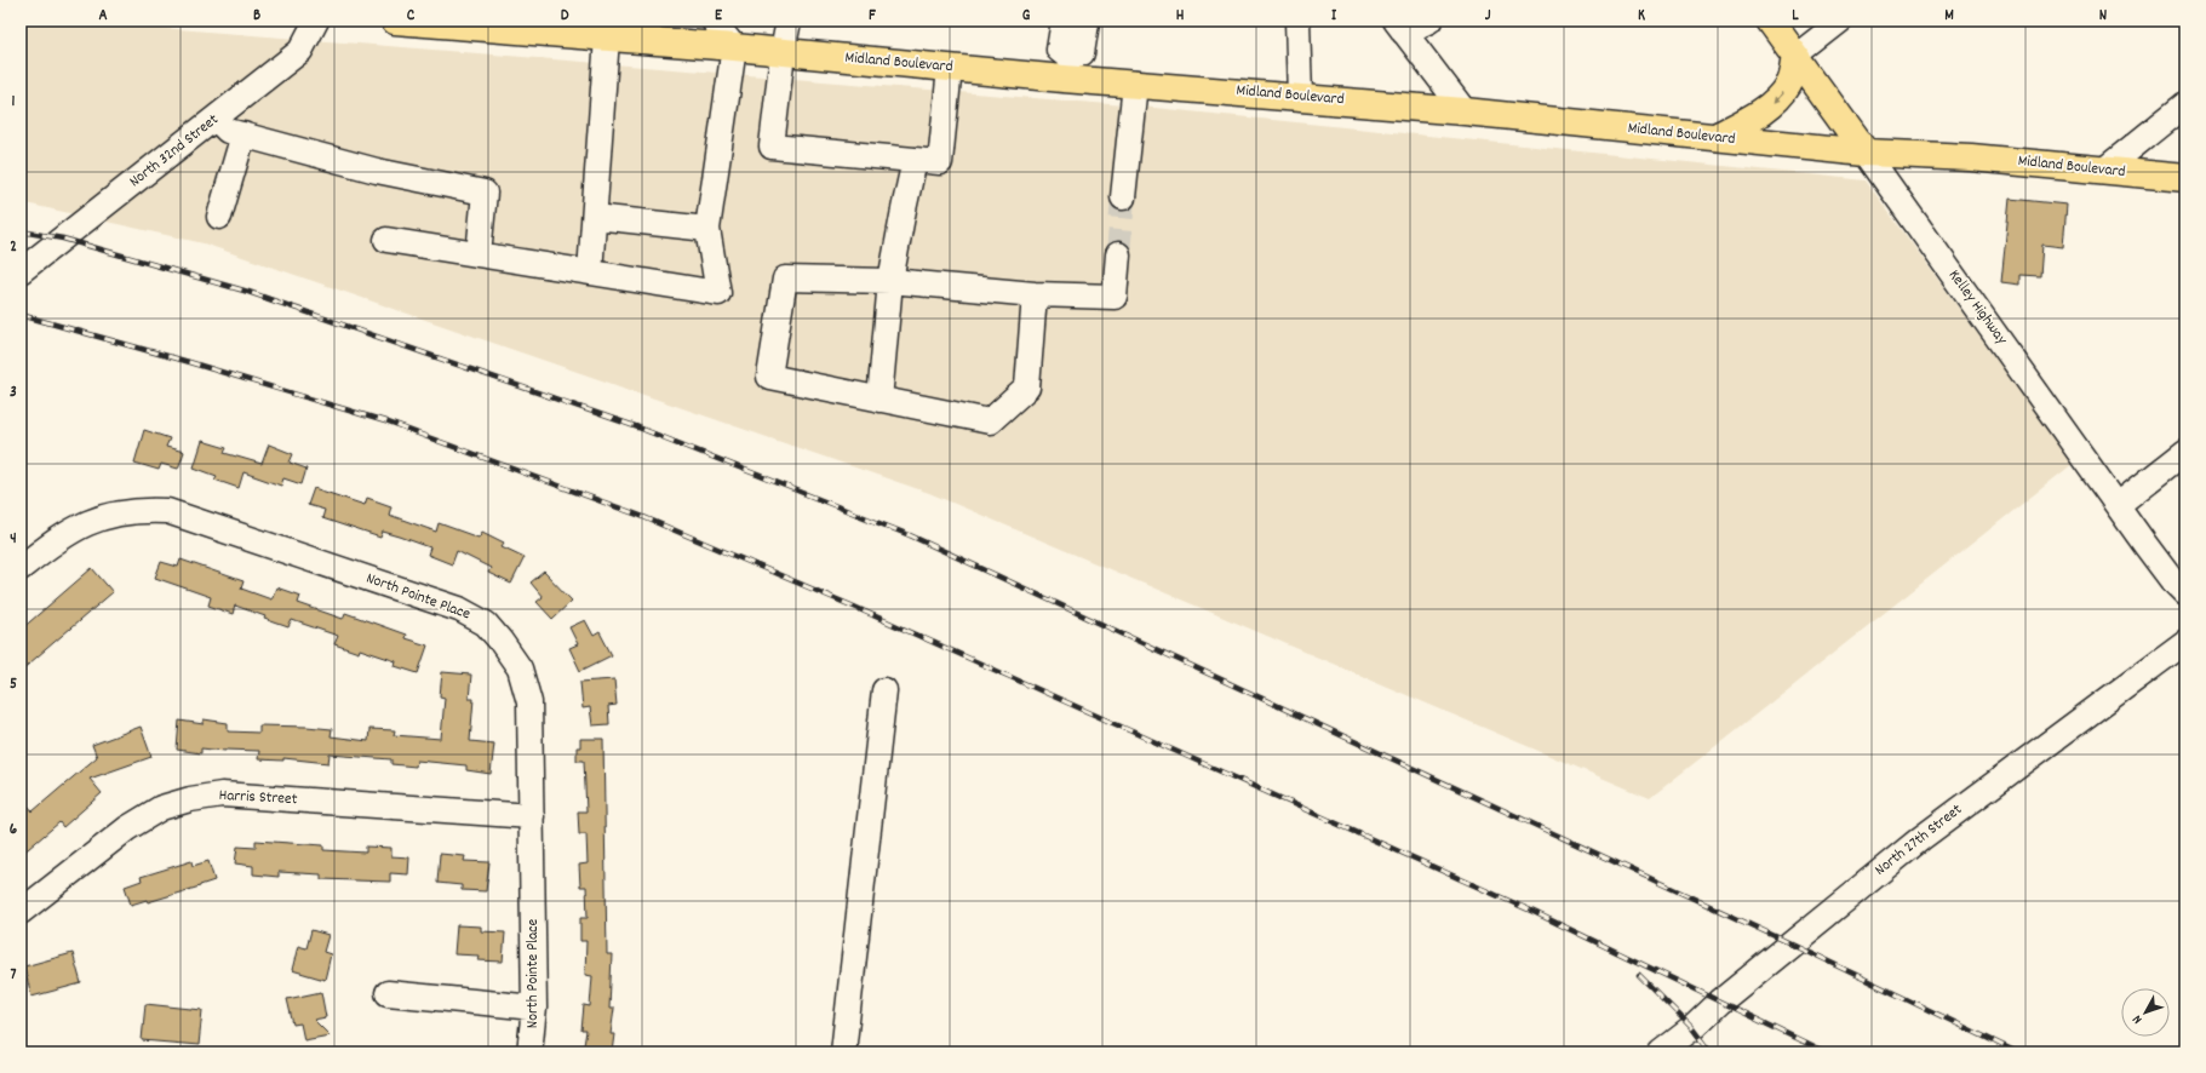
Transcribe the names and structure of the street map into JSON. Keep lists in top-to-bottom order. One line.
{"streets":{"main road":["Midland Boulevard","Kelley Highway"],"street":["North 32nd Street","North Pointe Place","Harris Street","North 27th Street"]},"crossings":[["Midland Boulevard","Kelley Highway"],["North Pointe Place","Harris Street"]],"north":"bottom left","grid":{"columns":["A","B","C","D","E","F","G","H","I","J","K","L","M","N"],"rows":["1","2","3","4","5","6","7"]}}
